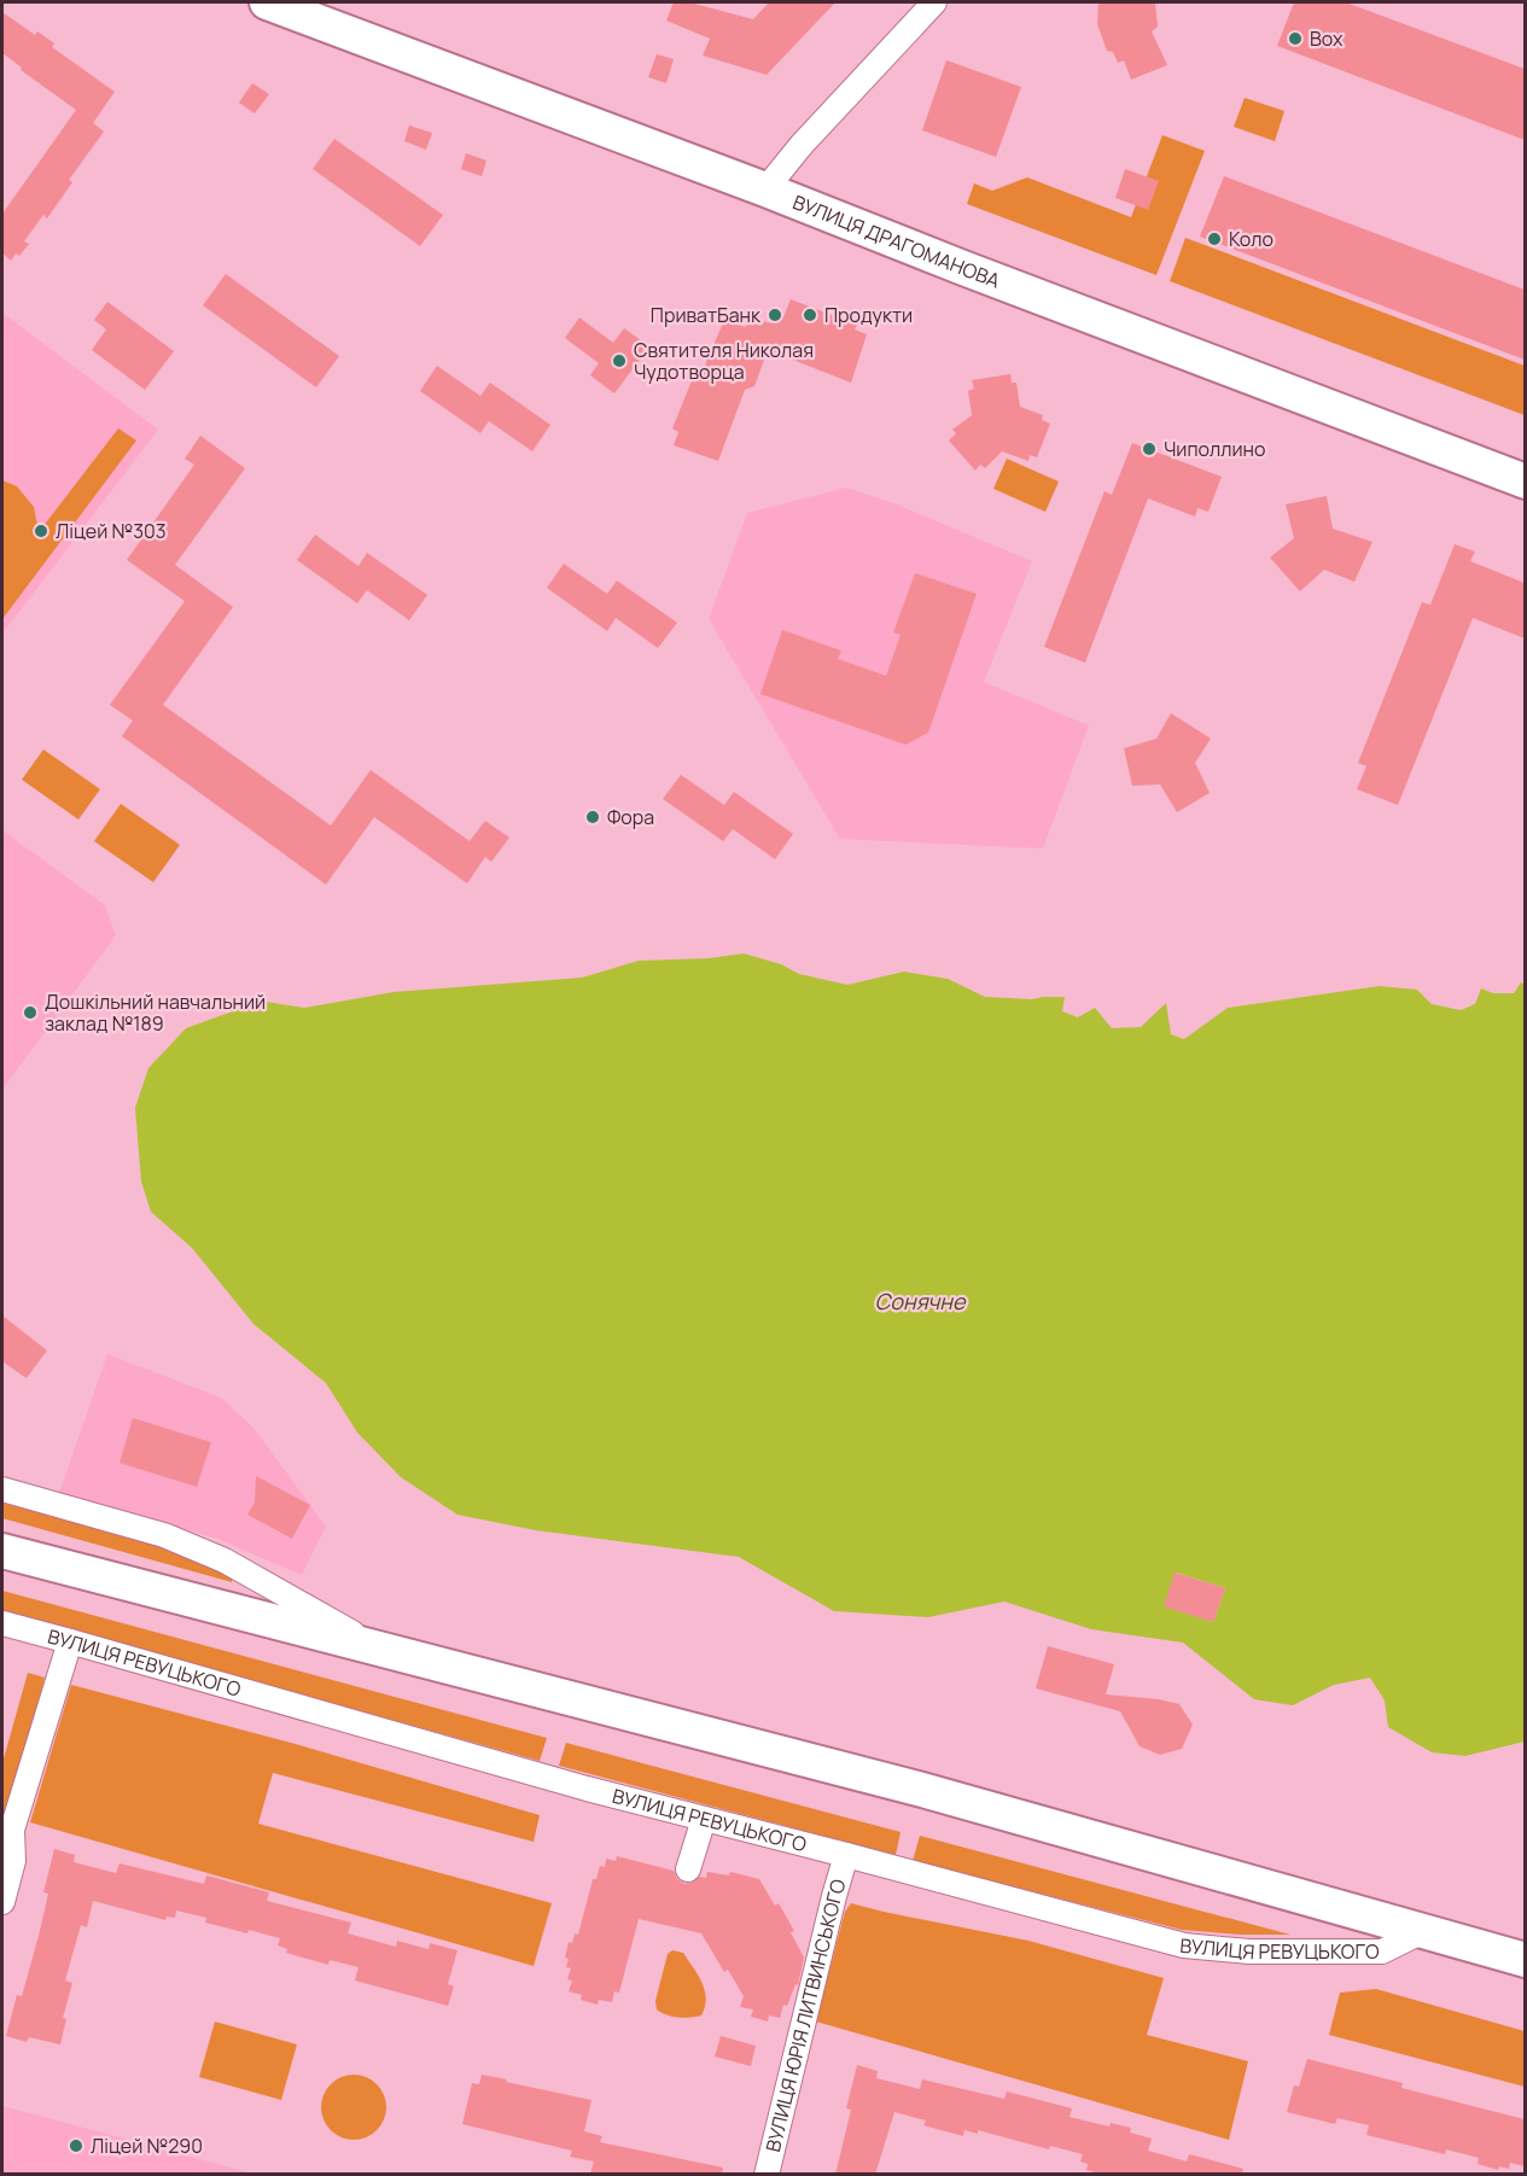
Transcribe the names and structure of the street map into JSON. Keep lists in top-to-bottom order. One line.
{"streets":{"street":["ВУЛИЦЯ ДРАГОМАНОВА","ВУЛИЦЯ РЕВУЦЬКОГО","ВУЛИЦЯ ЮРІЯ ЛИТВИНСЬКОГО"]},"crossings":[["ВУЛИЦЯ РЕВУЦЬКОГО","ВУЛИЦЯ ЮРІЯ ЛИТВИНСЬКОГО"]],"water":["Сонячне"],"places":["Box","Коло","ПриватБанк","Продукти","Святителя Николая Чудотворца","Чиполлино","Ліцей №303","Фора","Дошкільний навчальний заклад №189","Ліцей №290"]}
